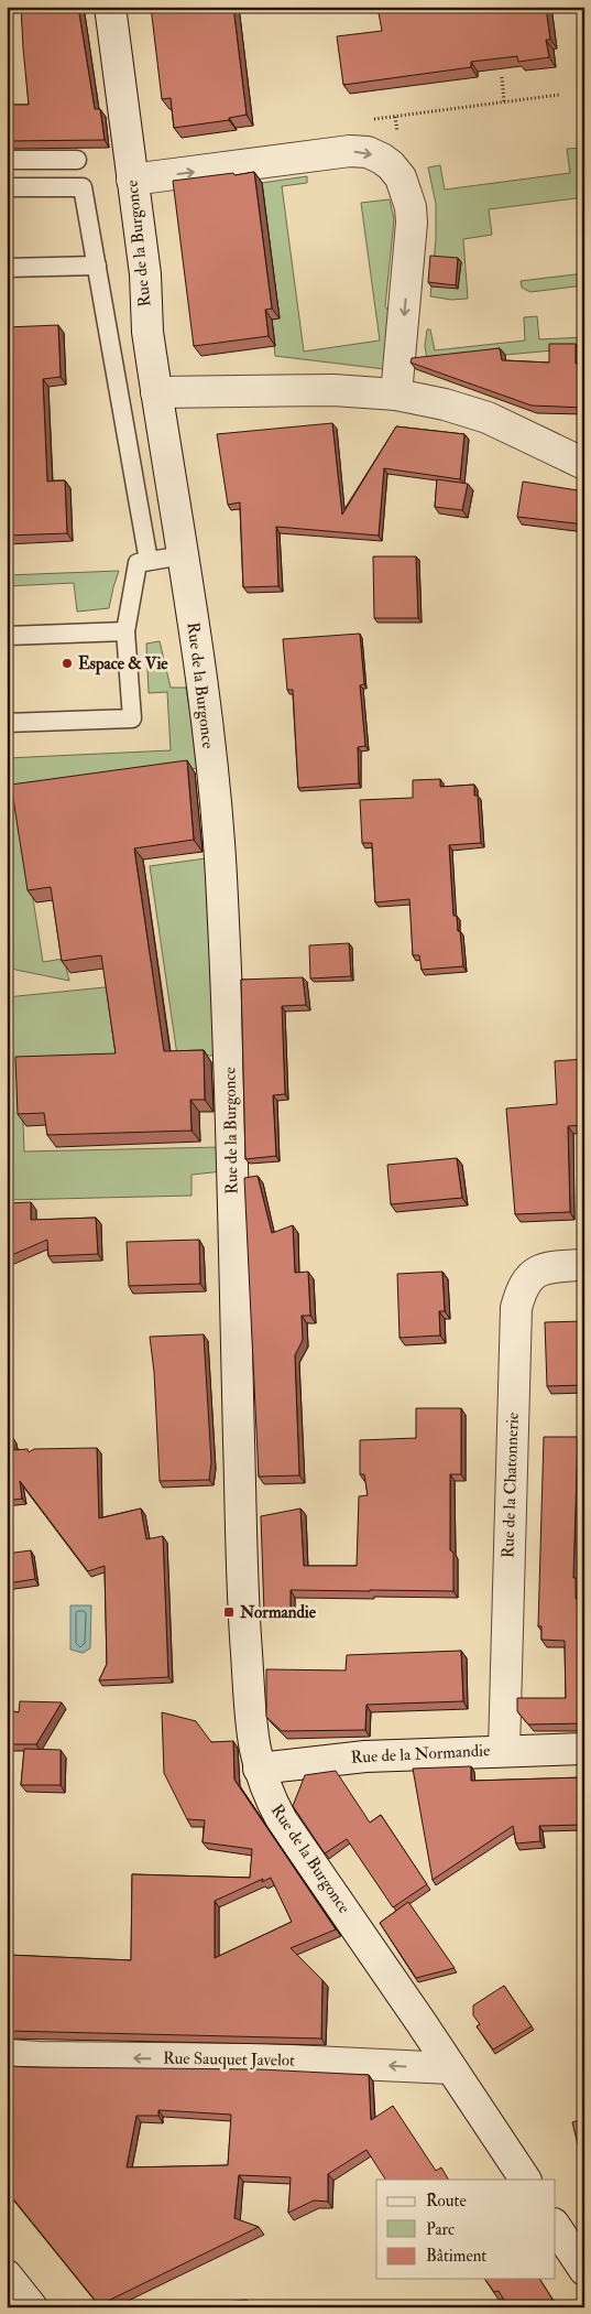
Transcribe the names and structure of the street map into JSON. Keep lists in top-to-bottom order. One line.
{"streets":{"street":["Rue de la Burgonce","Rue de la Chatonnerie","Rue de la Normandie","Rue Sauquet Javelot"]},"crossings":[["Rue de la Burgonce","Rue de la Normandie"],["Rue de la Burgonce","Rue Sauquet Javelot"],["Rue de la Chatonnerie","Rue de la Normandie"]],"one_way":["Rue Sauquet Javelot"],"places":{"other":["Espace & Vie"],"transit":["Normandie"]},"legend":["Route","Parc","Bâtiment"]}
